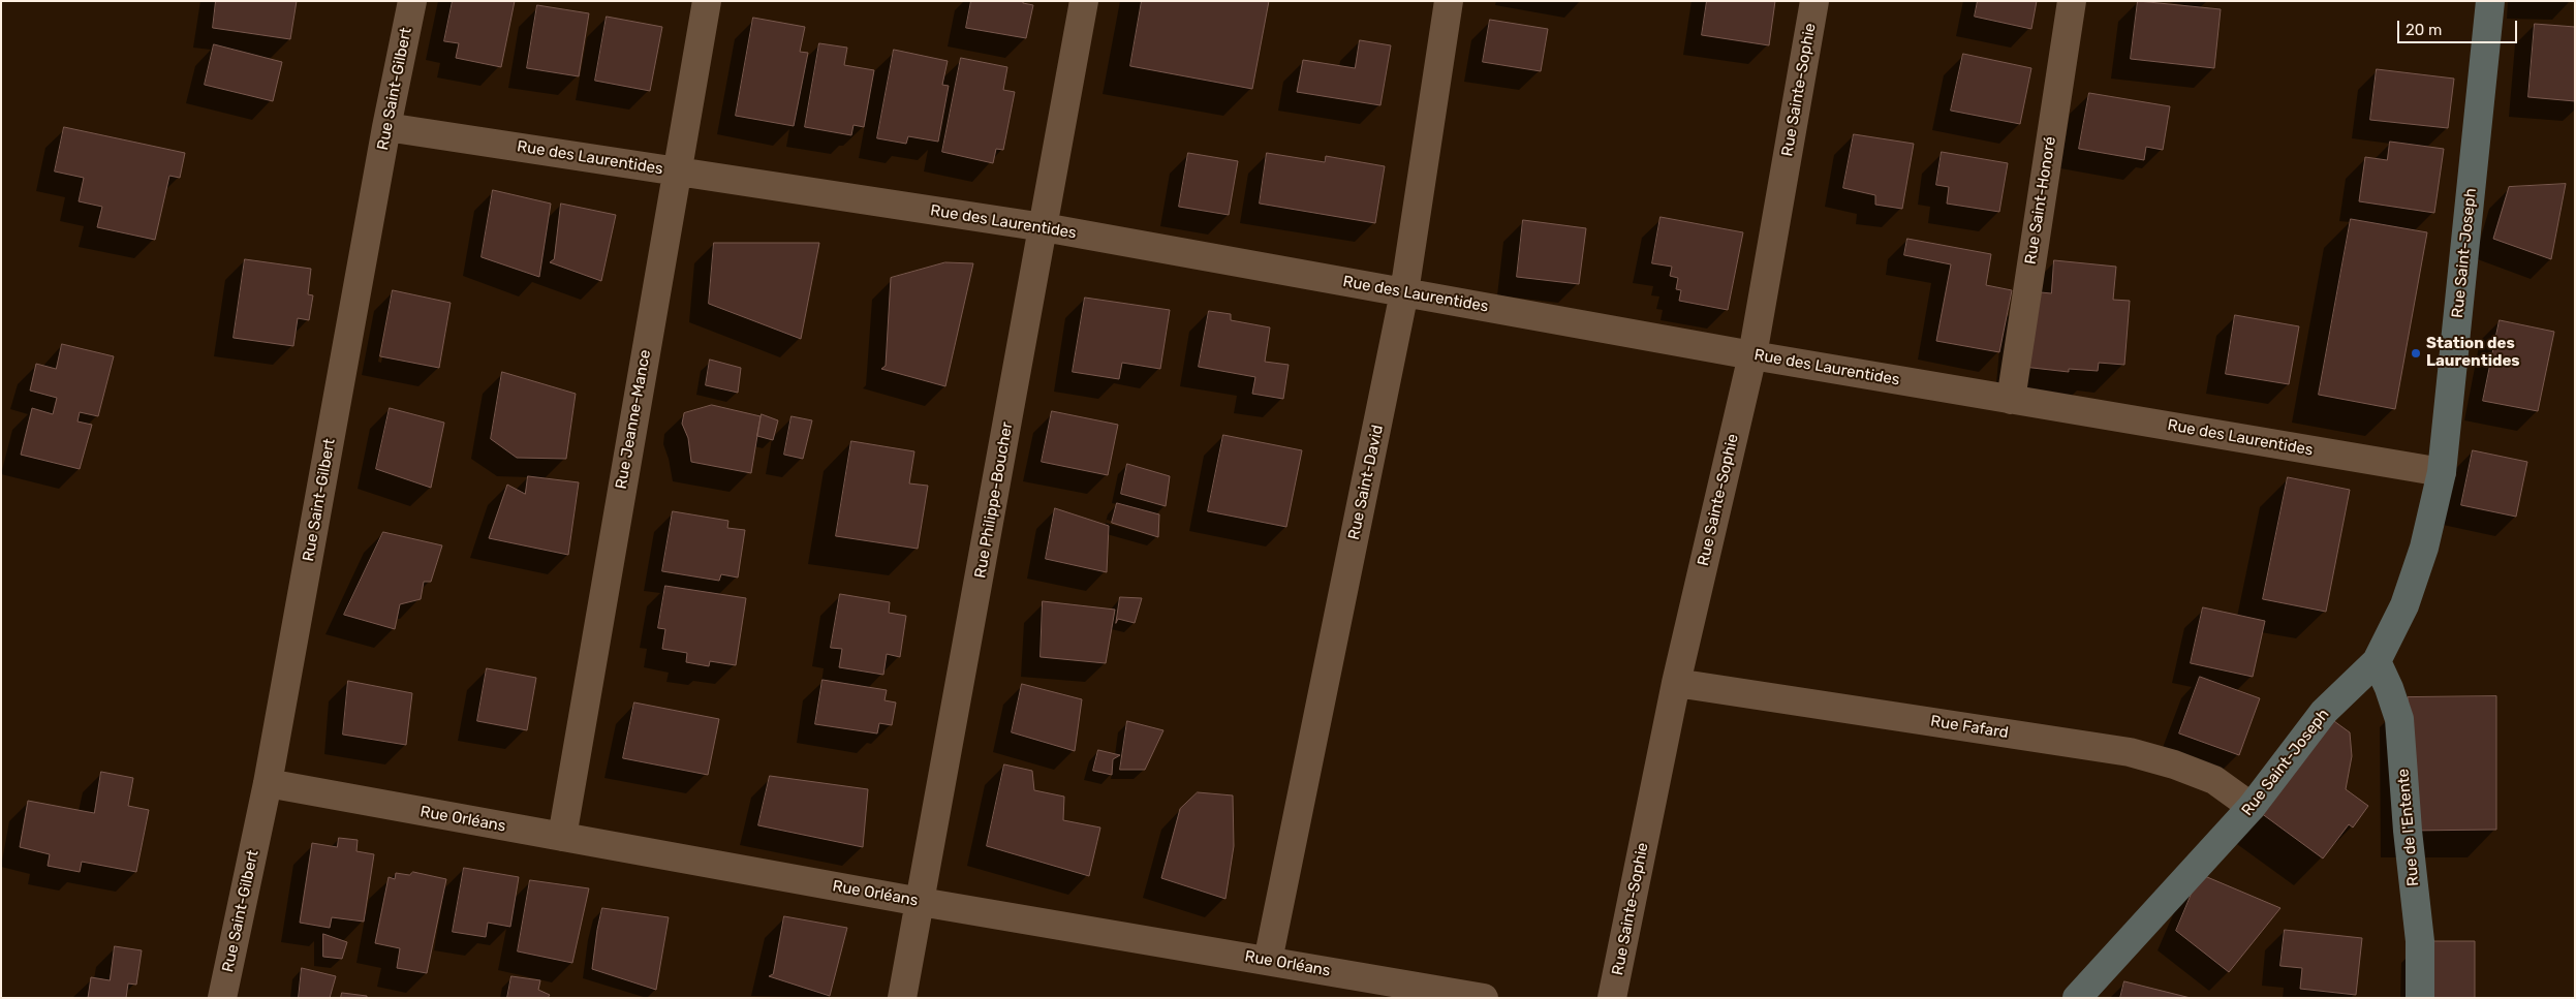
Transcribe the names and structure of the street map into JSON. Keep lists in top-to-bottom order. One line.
{"streets":{"street":["Rue Saint-Gilbert","Rue Sainte-Sophie","Rue des Laurentides","Rue Saint-Honoré","Rue Saint-Joseph","Rue Jeanne-Mance","Rue Saint-David","Rue Philippe-Boucher","Rue Fafard","Rue Orléans","Rue de l'Entente"]},"crossings":[["Rue Saint-Gilbert","Rue des Laurentides"],["Rue Saint-Gilbert","Rue Orléans"],["Rue Sainte-Sophie","Rue des Laurentides"],["Rue Sainte-Sophie","Rue Fafard"],["Rue des Laurentides","Rue Saint-Honoré"],["Rue des Laurentides","Rue Saint-Joseph"],["Rue des Laurentides","Rue Jeanne-Mance"],["Rue des Laurentides","Rue Saint-David"],["Rue des Laurentides","Rue Philippe-Boucher"],["Rue Saint-Joseph","Rue Fafard"],["Rue Saint-Joseph","Rue de l'Entente"],["Rue Jeanne-Mance","Rue Orléans"],["Rue Saint-David","Rue Orléans"],["Rue Philippe-Boucher","Rue Orléans"]],"places":["Station des Laurentides"],"scale_bar":"20 m"}
